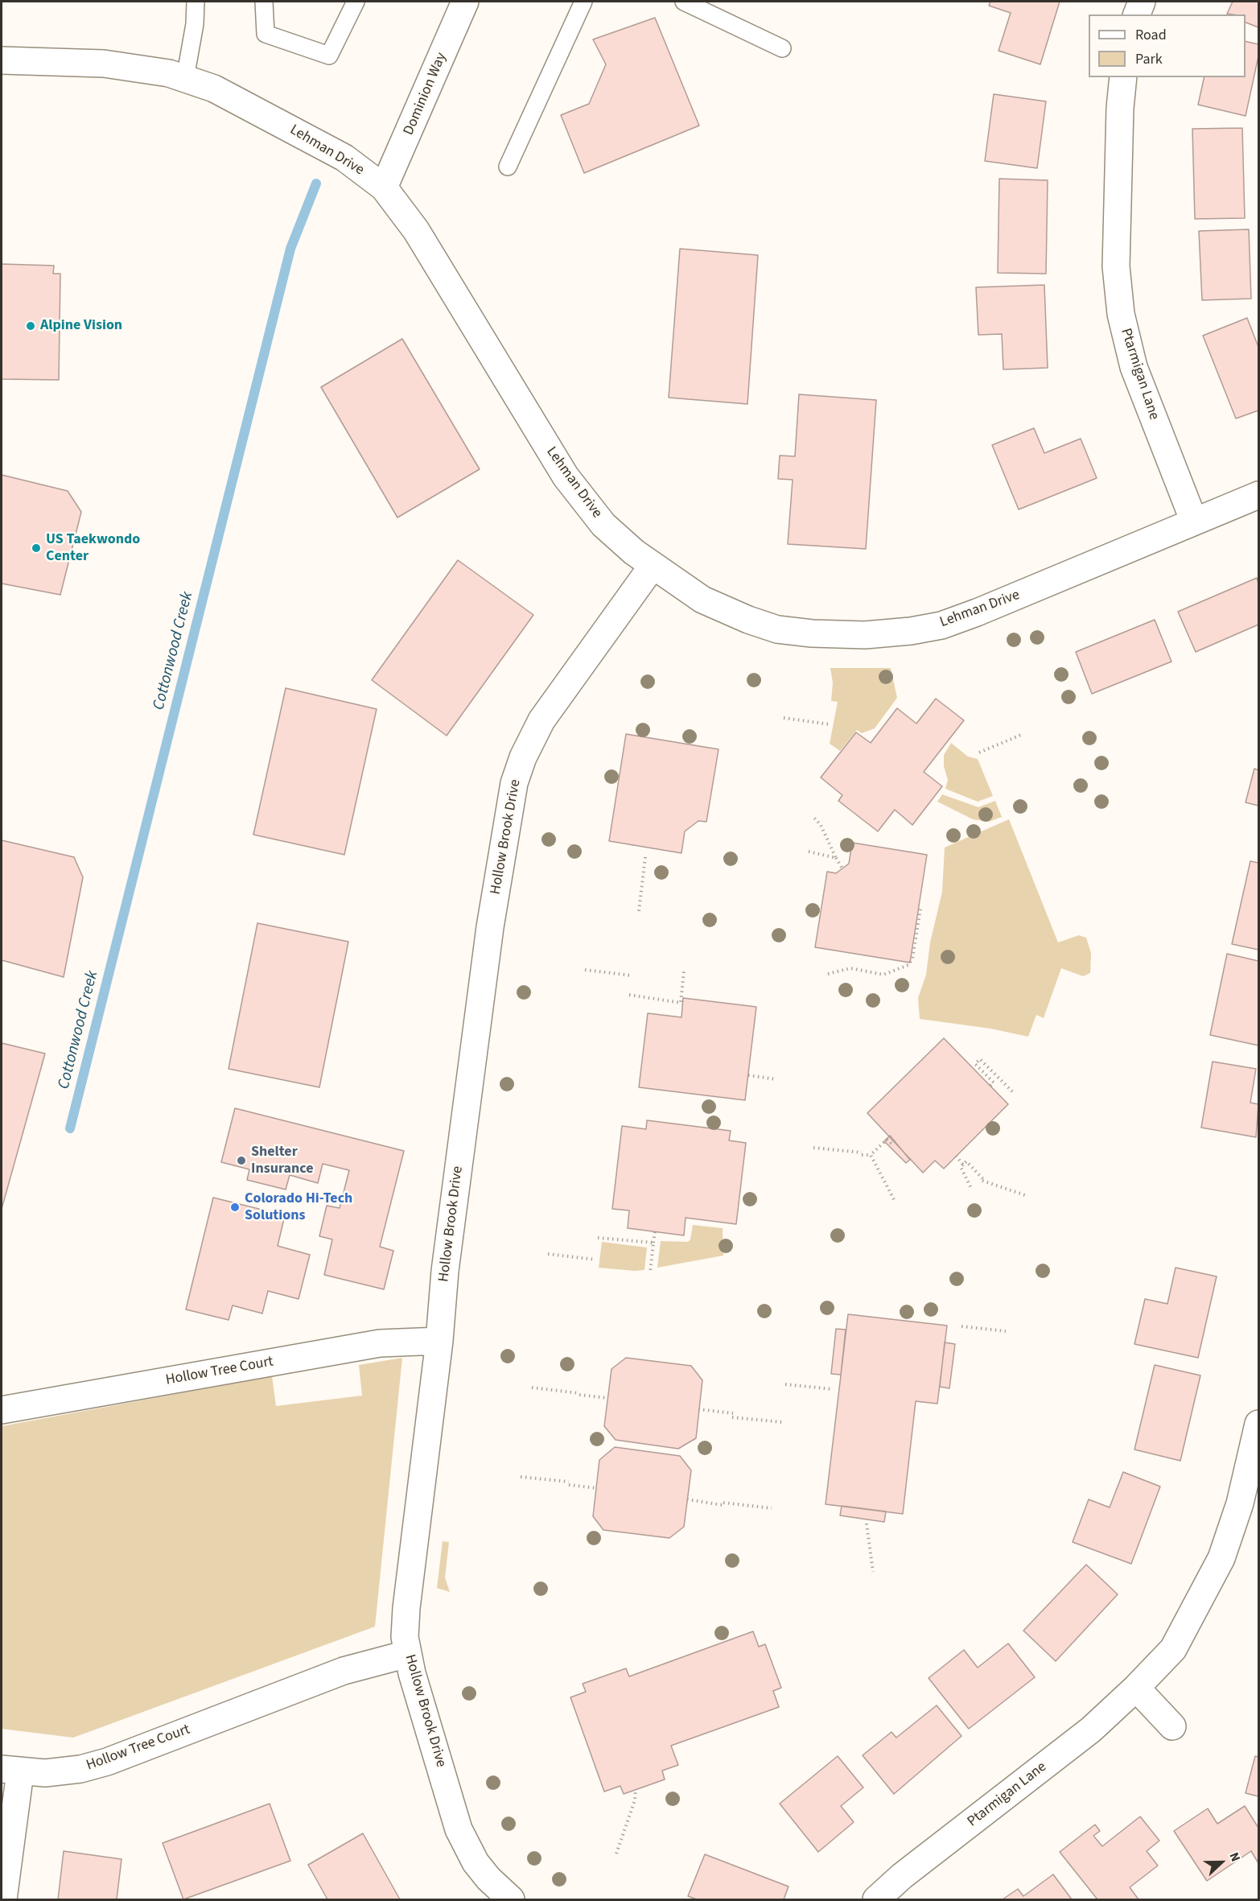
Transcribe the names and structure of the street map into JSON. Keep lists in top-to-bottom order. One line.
{"streets":{"street":["Dominion Way","Lehman Drive","Ptarmigan Lane","Hollow Brook Drive","Hollow Tree Court"]},"crossings":[["Dominion Way","Lehman Drive"],["Lehman Drive","Ptarmigan Lane"],["Lehman Drive","Hollow Brook Drive"],["Hollow Brook Drive","Hollow Tree Court"]],"water":["Cottonwood Creek"],"places":["Alpine Vision","US Taekwondo Center","Shelter Insurance","Colorado Hi-Tech Solutions"],"legend":["Road","Park"],"north":"right"}
